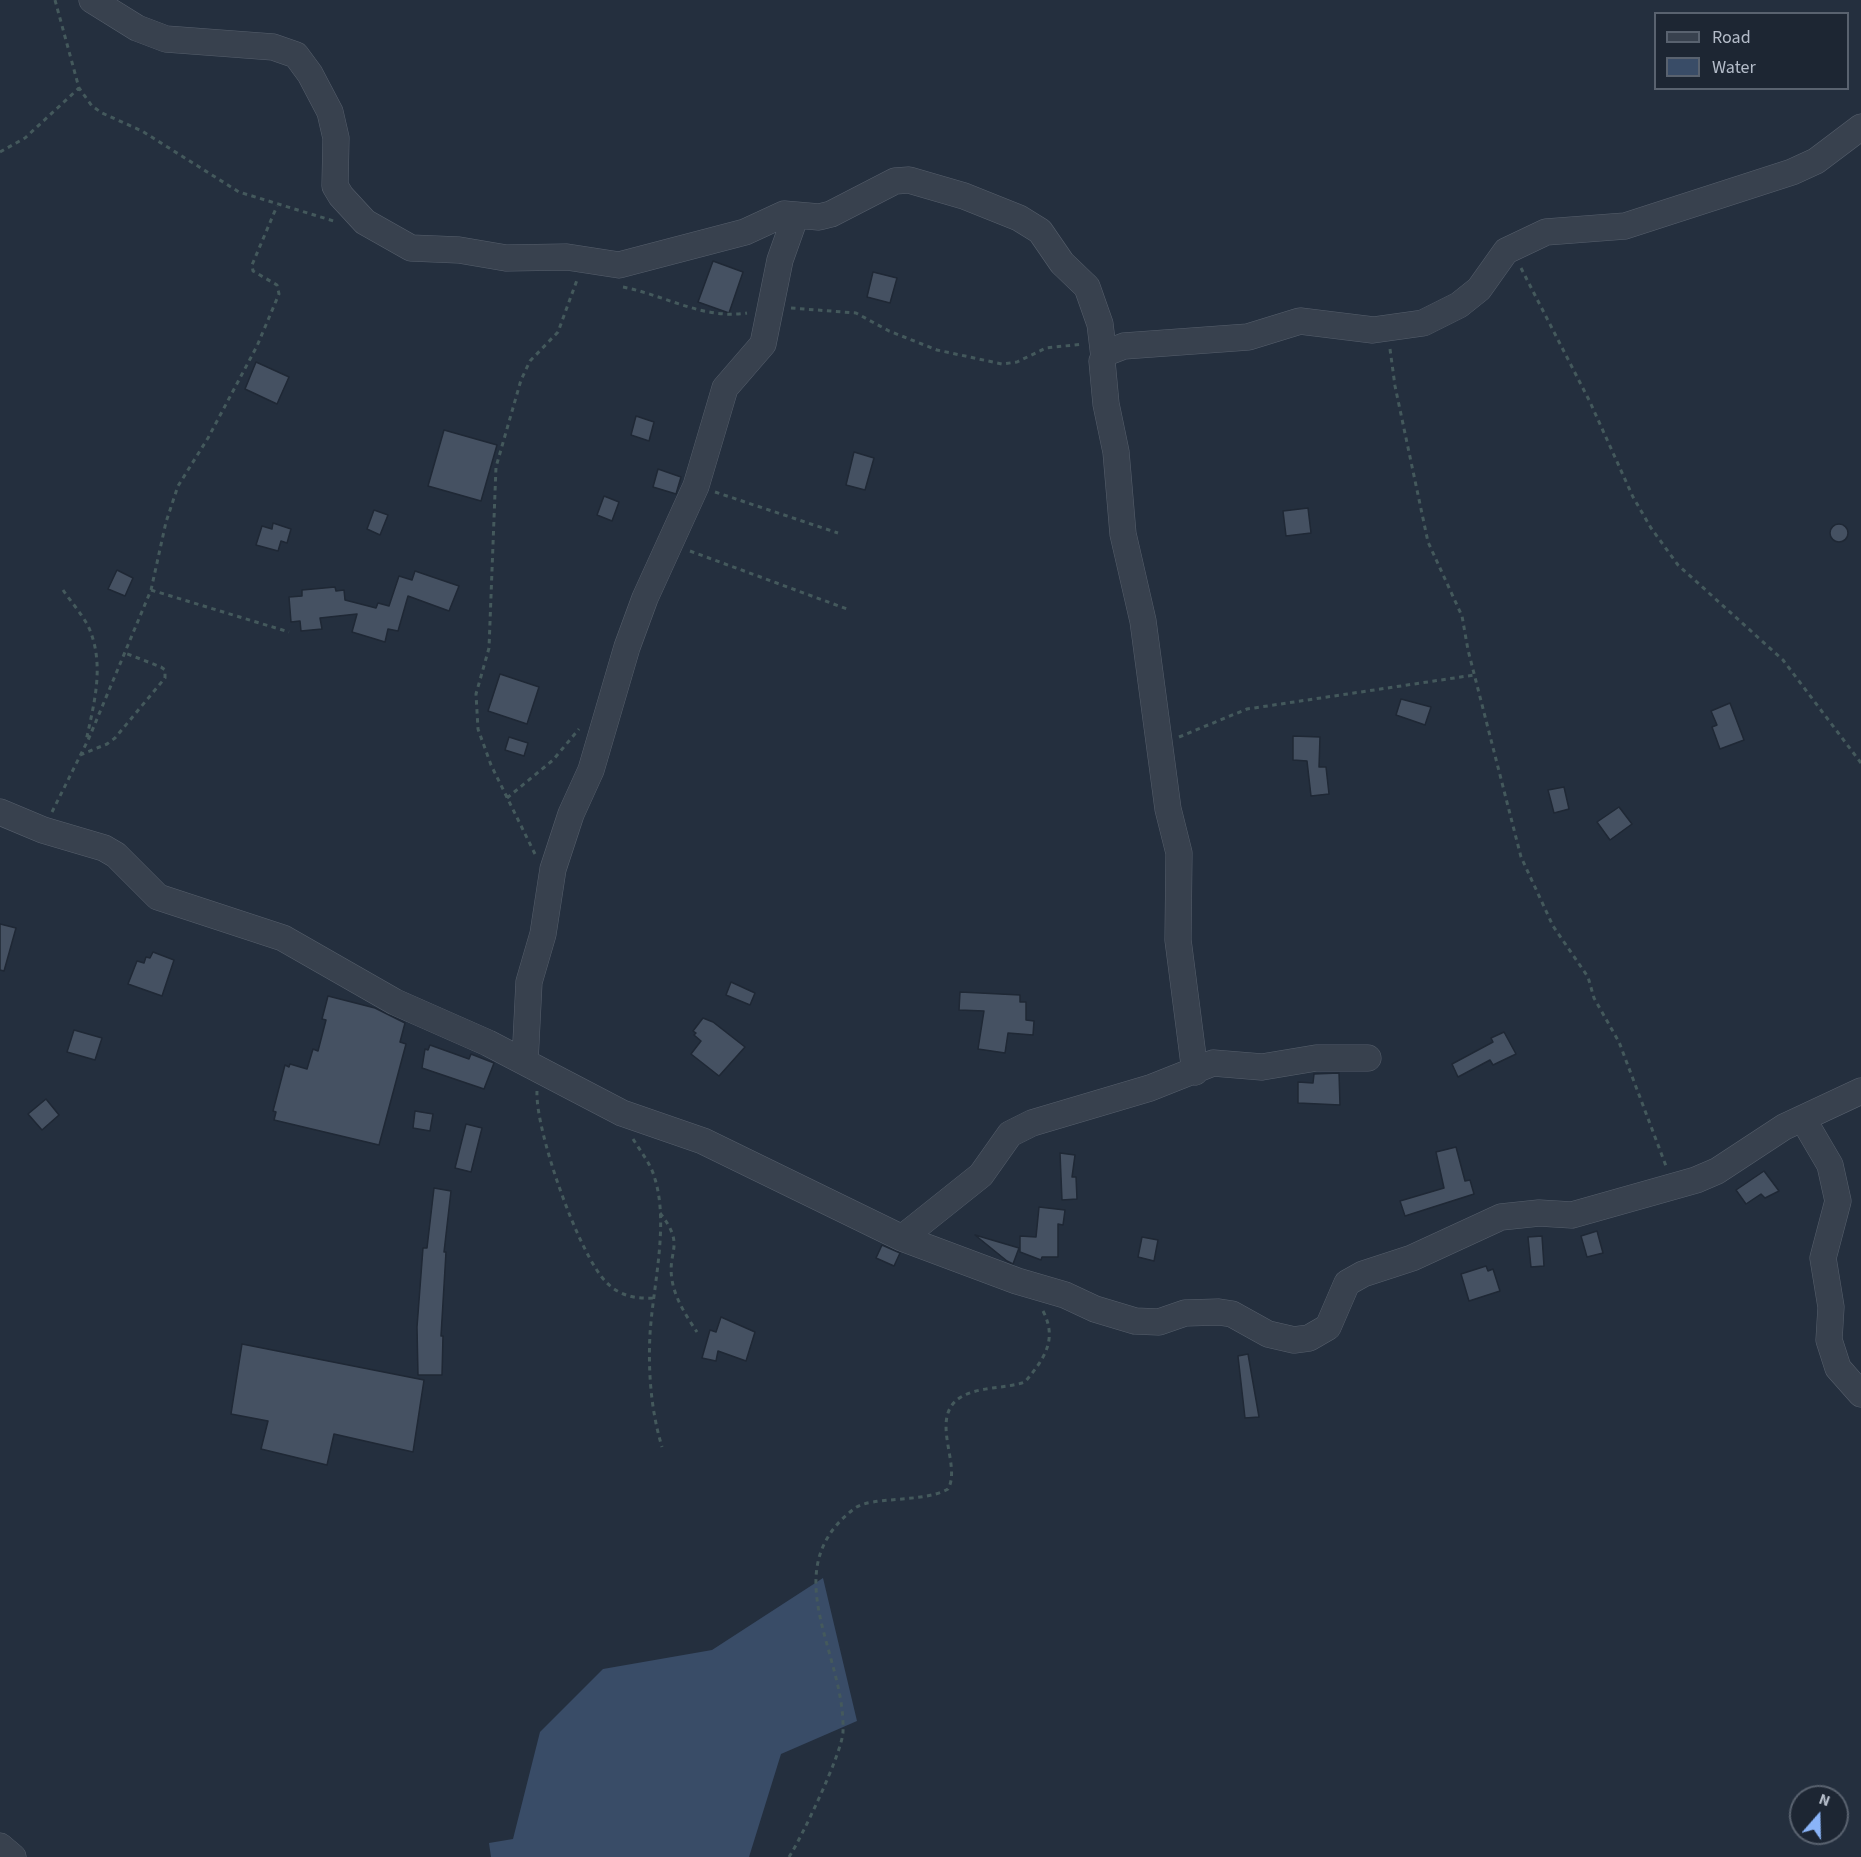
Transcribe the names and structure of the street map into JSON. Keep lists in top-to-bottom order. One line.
{"legend":["Road","Water"],"north":"top"}
